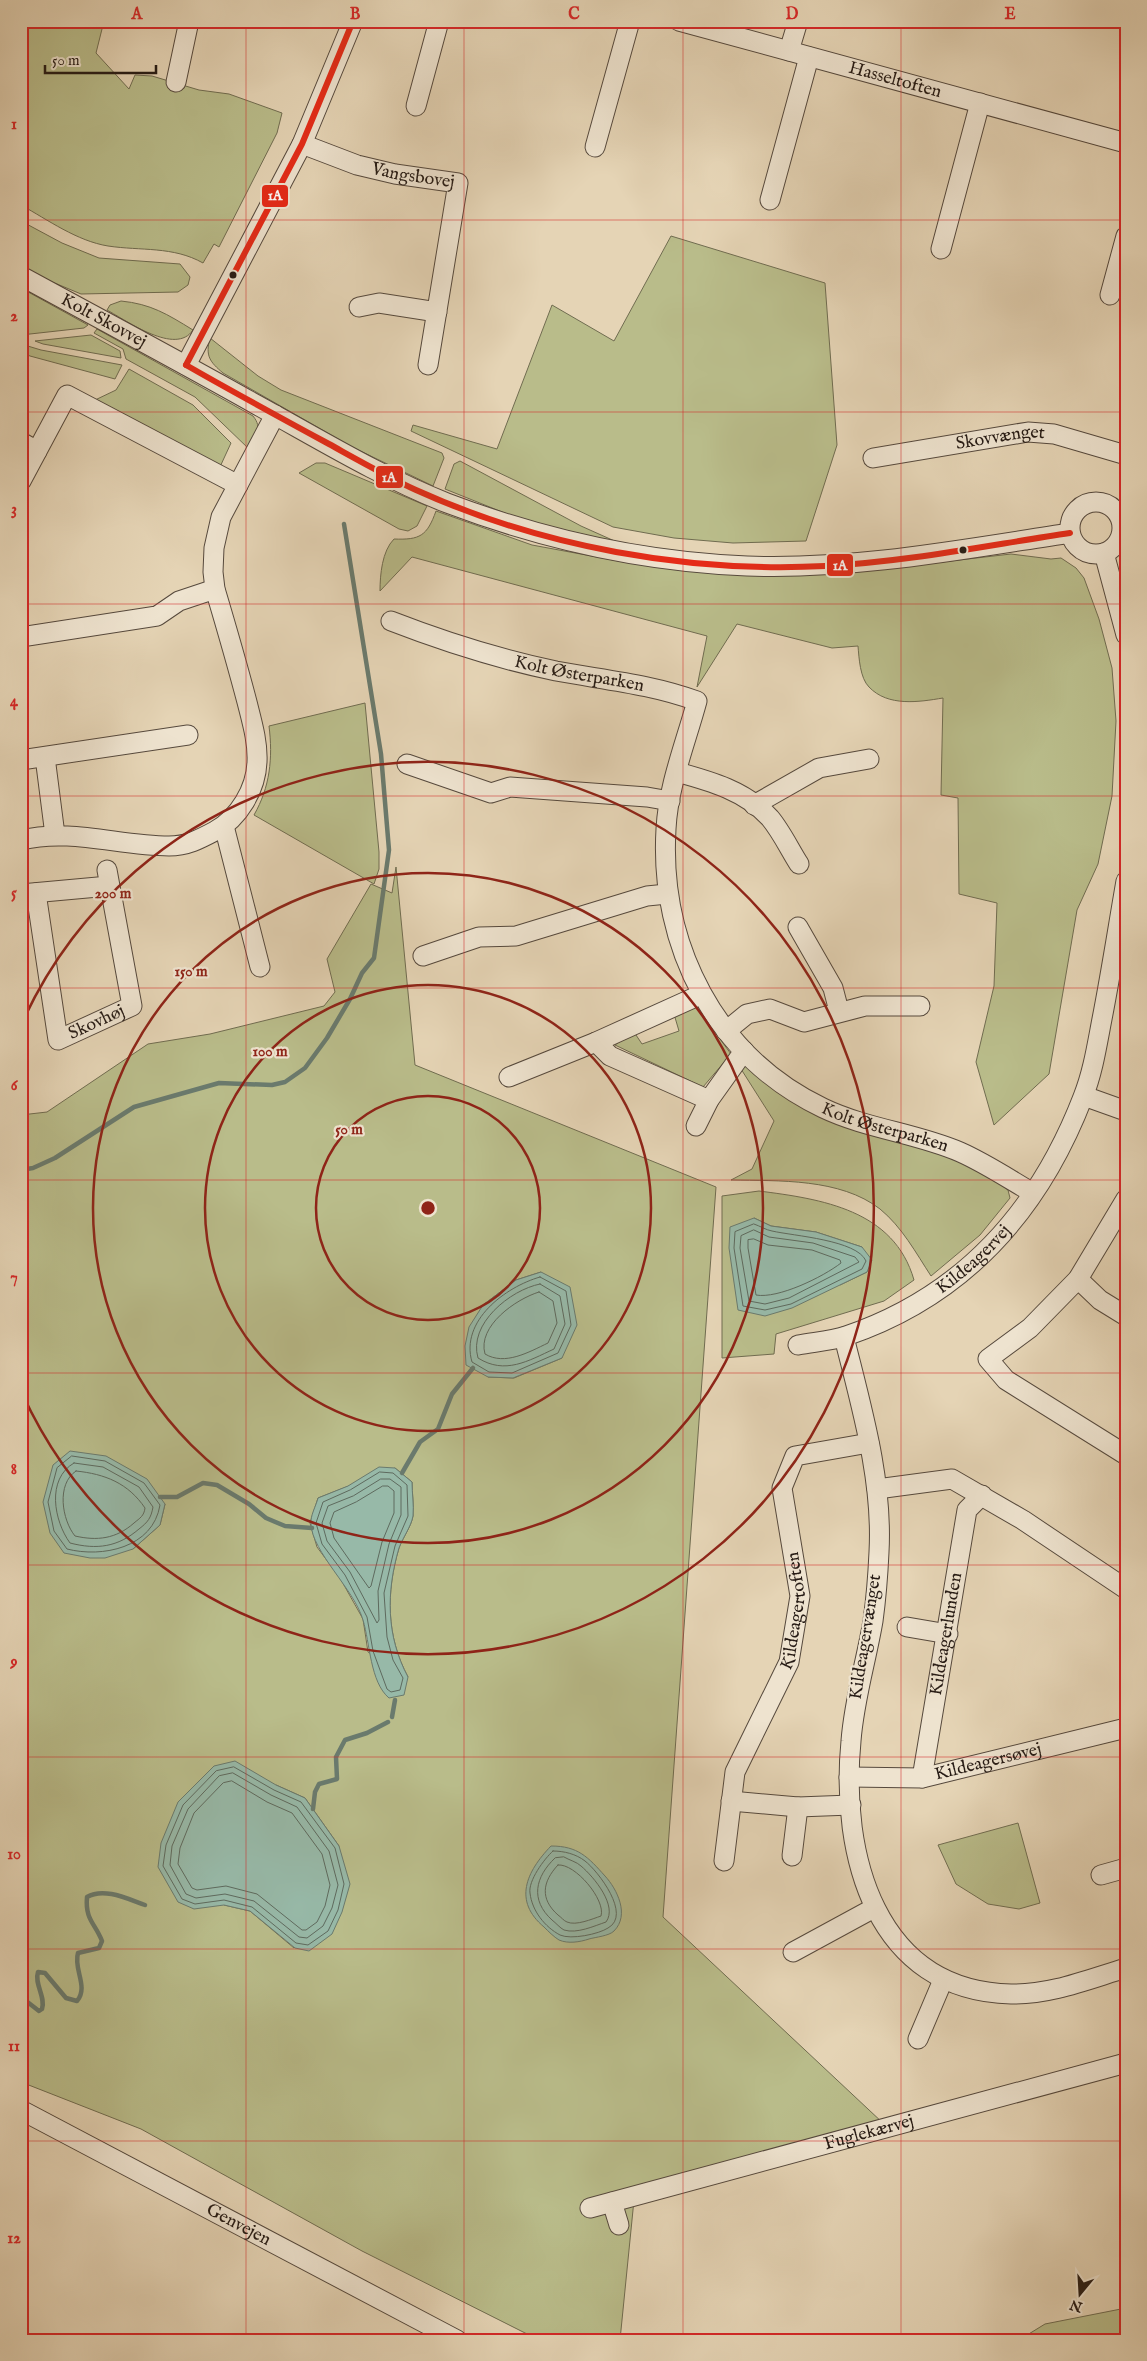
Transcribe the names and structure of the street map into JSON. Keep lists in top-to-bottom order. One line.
{"streets":{"street":["Hasseltoften","Vangsbovej","Kolt Skovvej","Skovvænget","Kolt Østerparken","Skovhøj","Kildeagervej","Kildeagertoften","Kildeagerlunden","Kildeagervænget","Kildeagersøvej","Fuglekærvej","Genvejen"]},"crossings":[["Kolt Østerparken","Kildeagervej"],["Kildeagervej","Kildeagervænget"],["Kildeagertoften","Kildeagervænget"],["Kildeagerlunden","Kildeagersøvej"],["Kildeagervænget","Kildeagersøvej"]],"lines":["transit line 1A"],"scale_bar":"50 m","north":"bottom","grid":{"columns":["A","B","C","D","E"],"rows":["1","2","3","4","5","6","7","8","9","10","11","12"]},"rings":["200 m","150 m","100 m","50 m"]}
